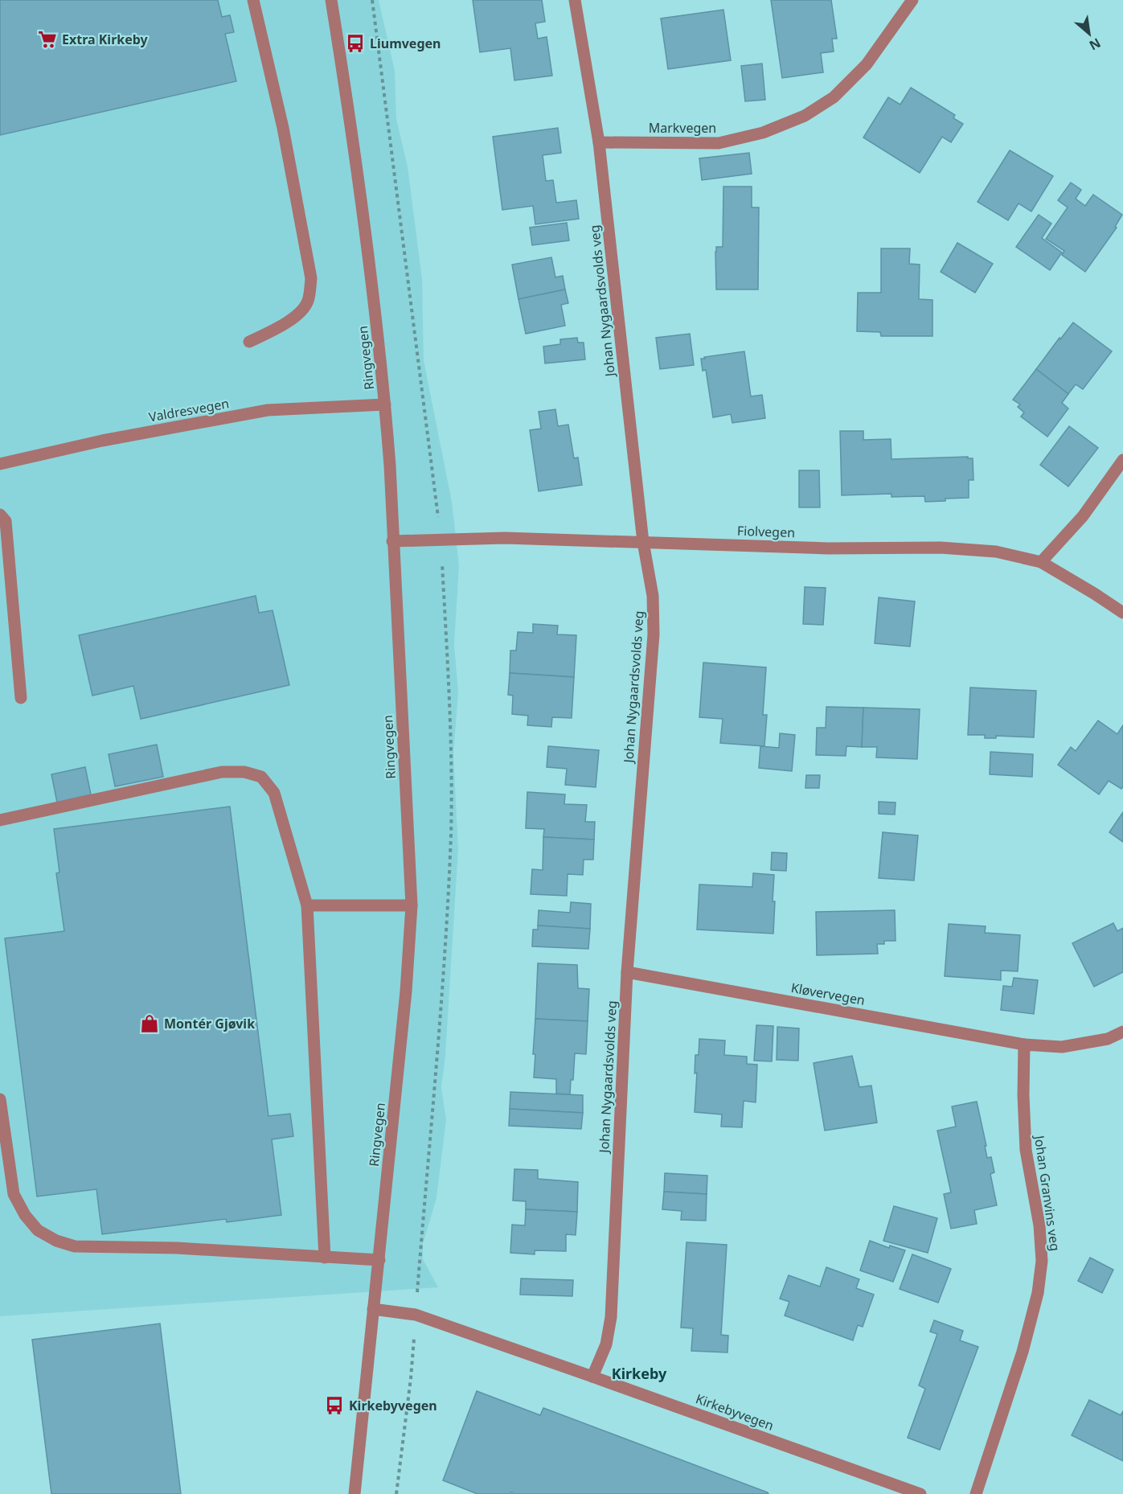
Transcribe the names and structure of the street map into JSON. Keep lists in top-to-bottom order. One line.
{"streets":{"street":["Markvegen","Johan Nygaardsvolds veg","Ringvegen","Valdresvegen","Fiolvegen","Kløvervegen","Johan Granvins veg","Kirkebyvegen"]},"crossings":[["Markvegen","Johan Nygaardsvolds veg"],["Johan Nygaardsvolds veg","Fiolvegen"],["Johan Nygaardsvolds veg","Kløvervegen"],["Johan Nygaardsvolds veg","Kirkebyvegen"],["Ringvegen","Valdresvegen"],["Ringvegen","Fiolvegen"],["Ringvegen","Kirkebyvegen"],["Kløvervegen","Johan Granvins veg"]],"districts":["Kirkeby"],"places":{"supermarket":["Extra Kirkeby"],"bus stop":["Liumvegen","Kirkebyvegen"],"shop":["Montér Gjøvik"]},"north":"bottom right"}
